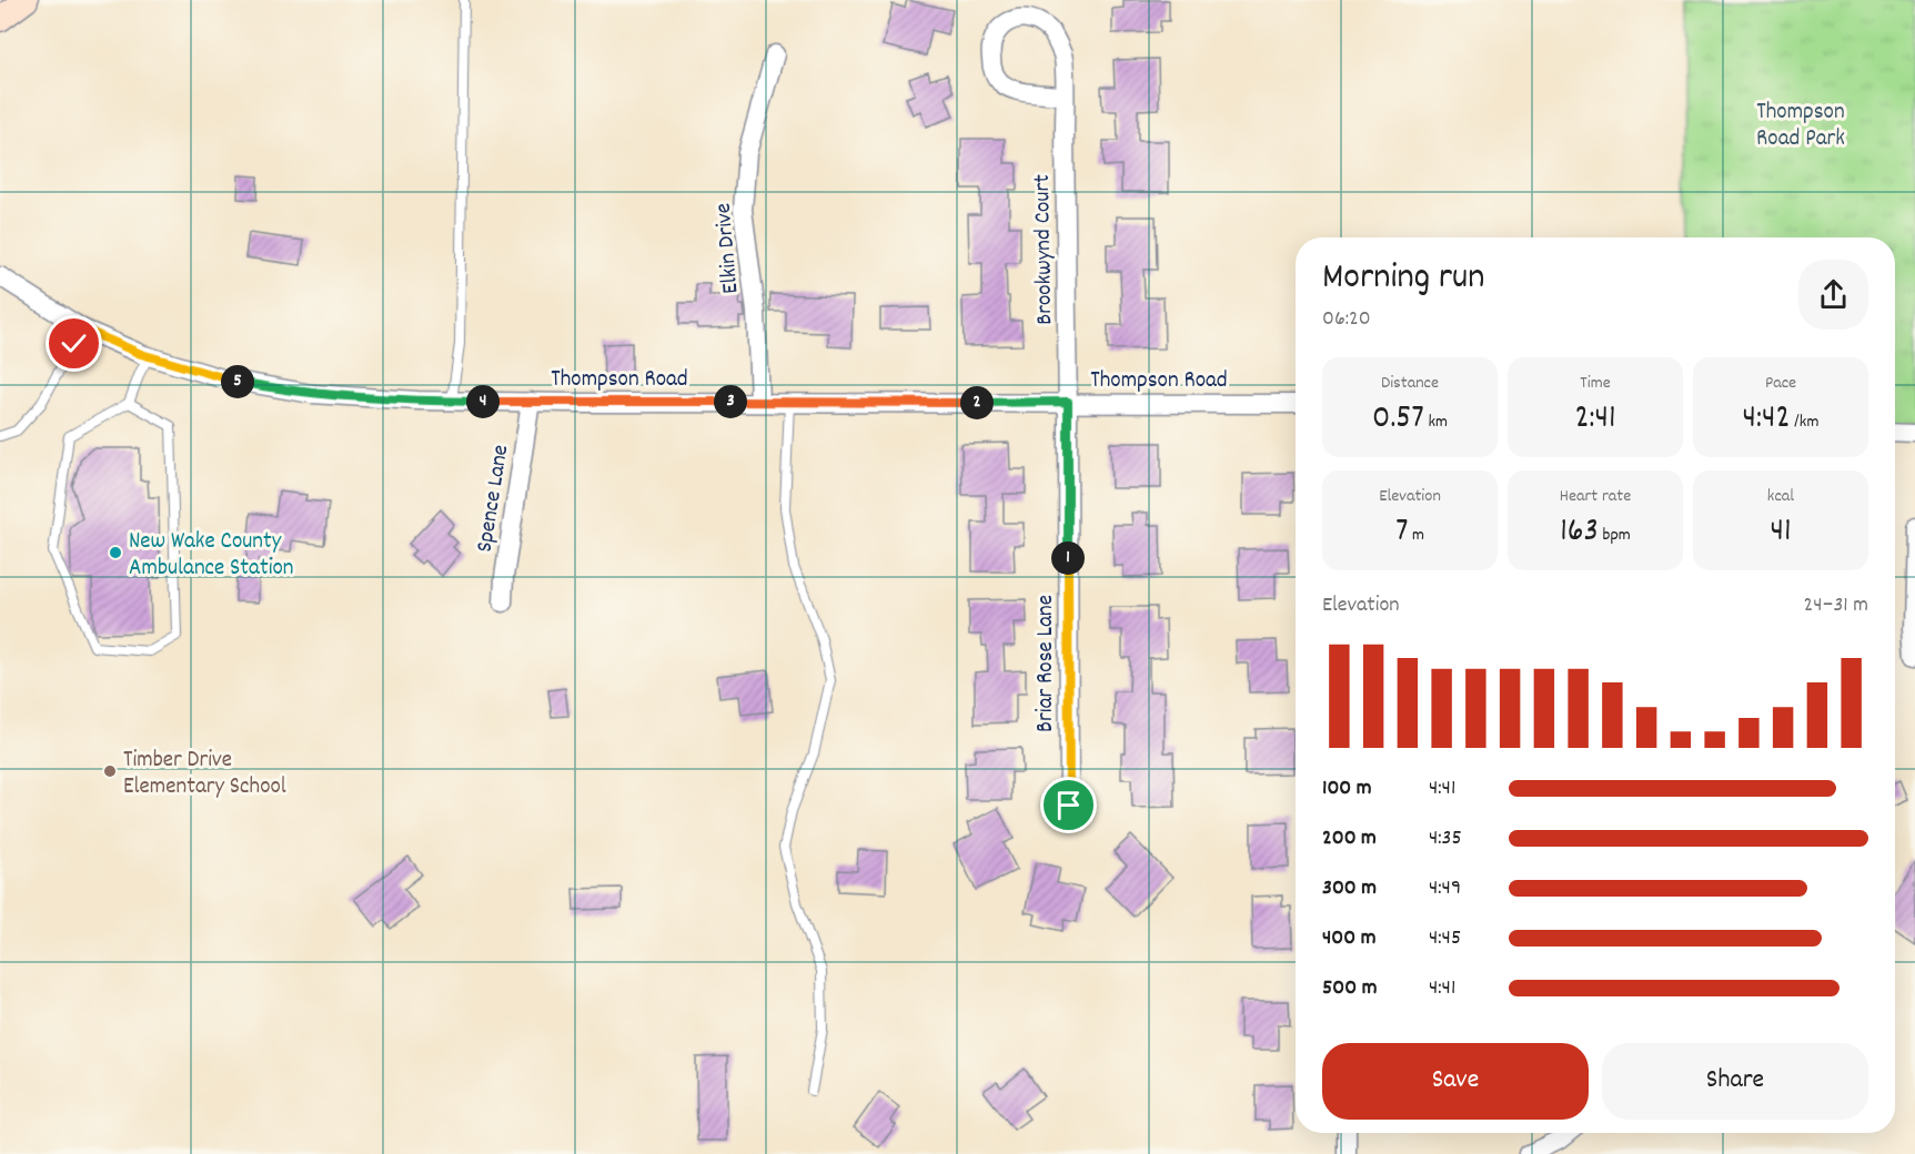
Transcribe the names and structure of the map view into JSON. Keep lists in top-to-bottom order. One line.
{"streets":{"street":["Elkin Drive","Brookwynd Court","Thompson Road","Spence Lane","Briar Rose Lane"]},"crossings":[["Elkin Drive","Thompson Road"],["Brookwynd Court","Thompson Road"],["Brookwynd Court","Briar Rose Lane"],["Thompson Road","Spence Lane"],["Thompson Road","Briar Rose Lane"]],"parks":["Thompson Road Park"],"places":["New Wake County Ambulance Station","Timber Drive Elementary School"],"page":{"heading":["Morning run","06:20"],"stats":[["Distance","0.57 km"],["Time","2:41"],["Pace","4:42 /km"],["Elevation","7 m"],["Heart rate","163 bpm"],["kcal","41"]],"pins":["5","3","4","2","1"],"chart":["Elevation","24–31 m"],"list":[{"name":"100 m","note":"4:41"},{"name":"200 m","note":"4:35"},{"name":"300 m","note":"4:49"},{"name":"400 m","note":"4:45"},{"name":"500 m","note":"4:41"}],"buttons":["Save","Share"]}}
